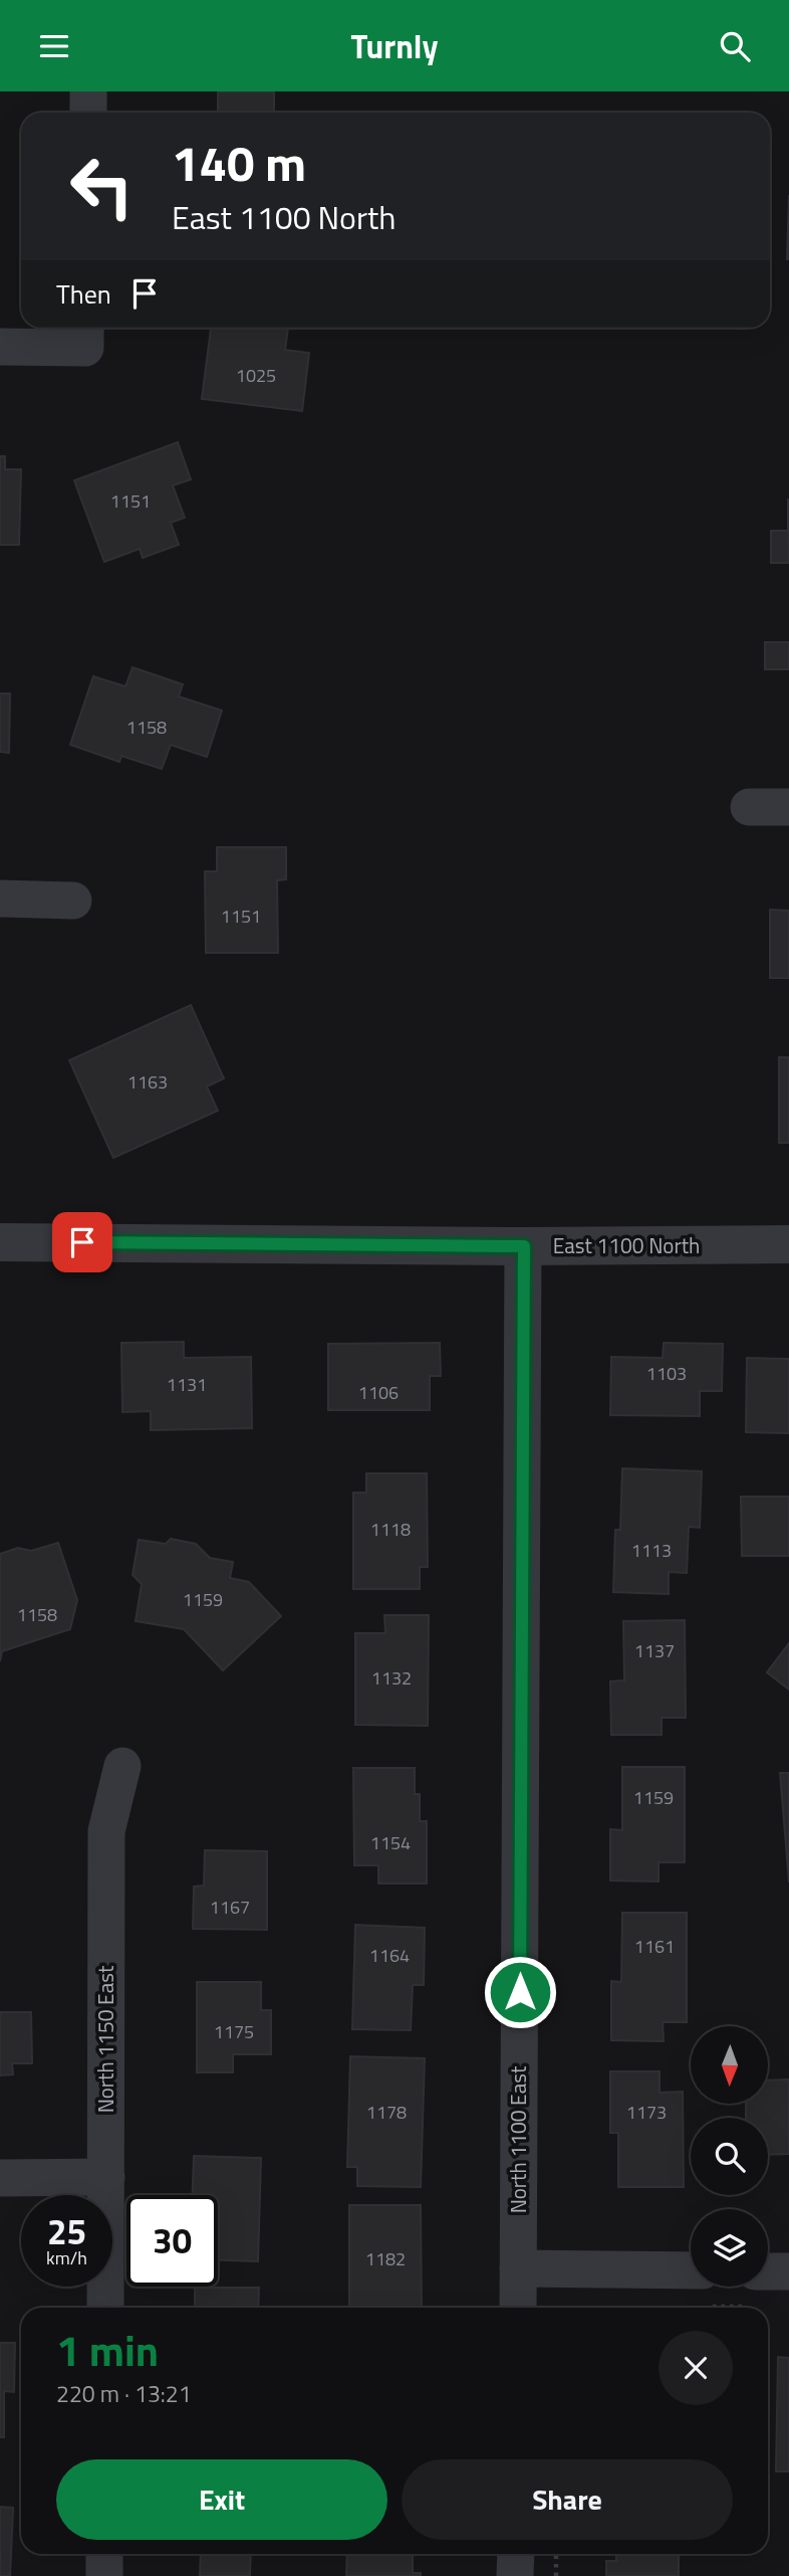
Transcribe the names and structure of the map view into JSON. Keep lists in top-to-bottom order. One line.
{"streets":{"street":["East 1100 North","North 1150 East","North 1100 East"]},"crossings":[["East 1100 North","North 1100 East"]],"house_numbers":["1025","1151","1158","1151","1163","1103","1131","1106","1118","1113","1159","1158","1137","1132","1159","1154","1167","1161","1164","1175","1178","1173","1182"],"north":"bottom","page":{"header":"Turnly","turn":["140 m","East 1100 North"],"then":"Then","speed":"25 km/h","limit":"30","heading":["1 min","220 m · 13:21"],"buttons":["Exit","Share"]}}
